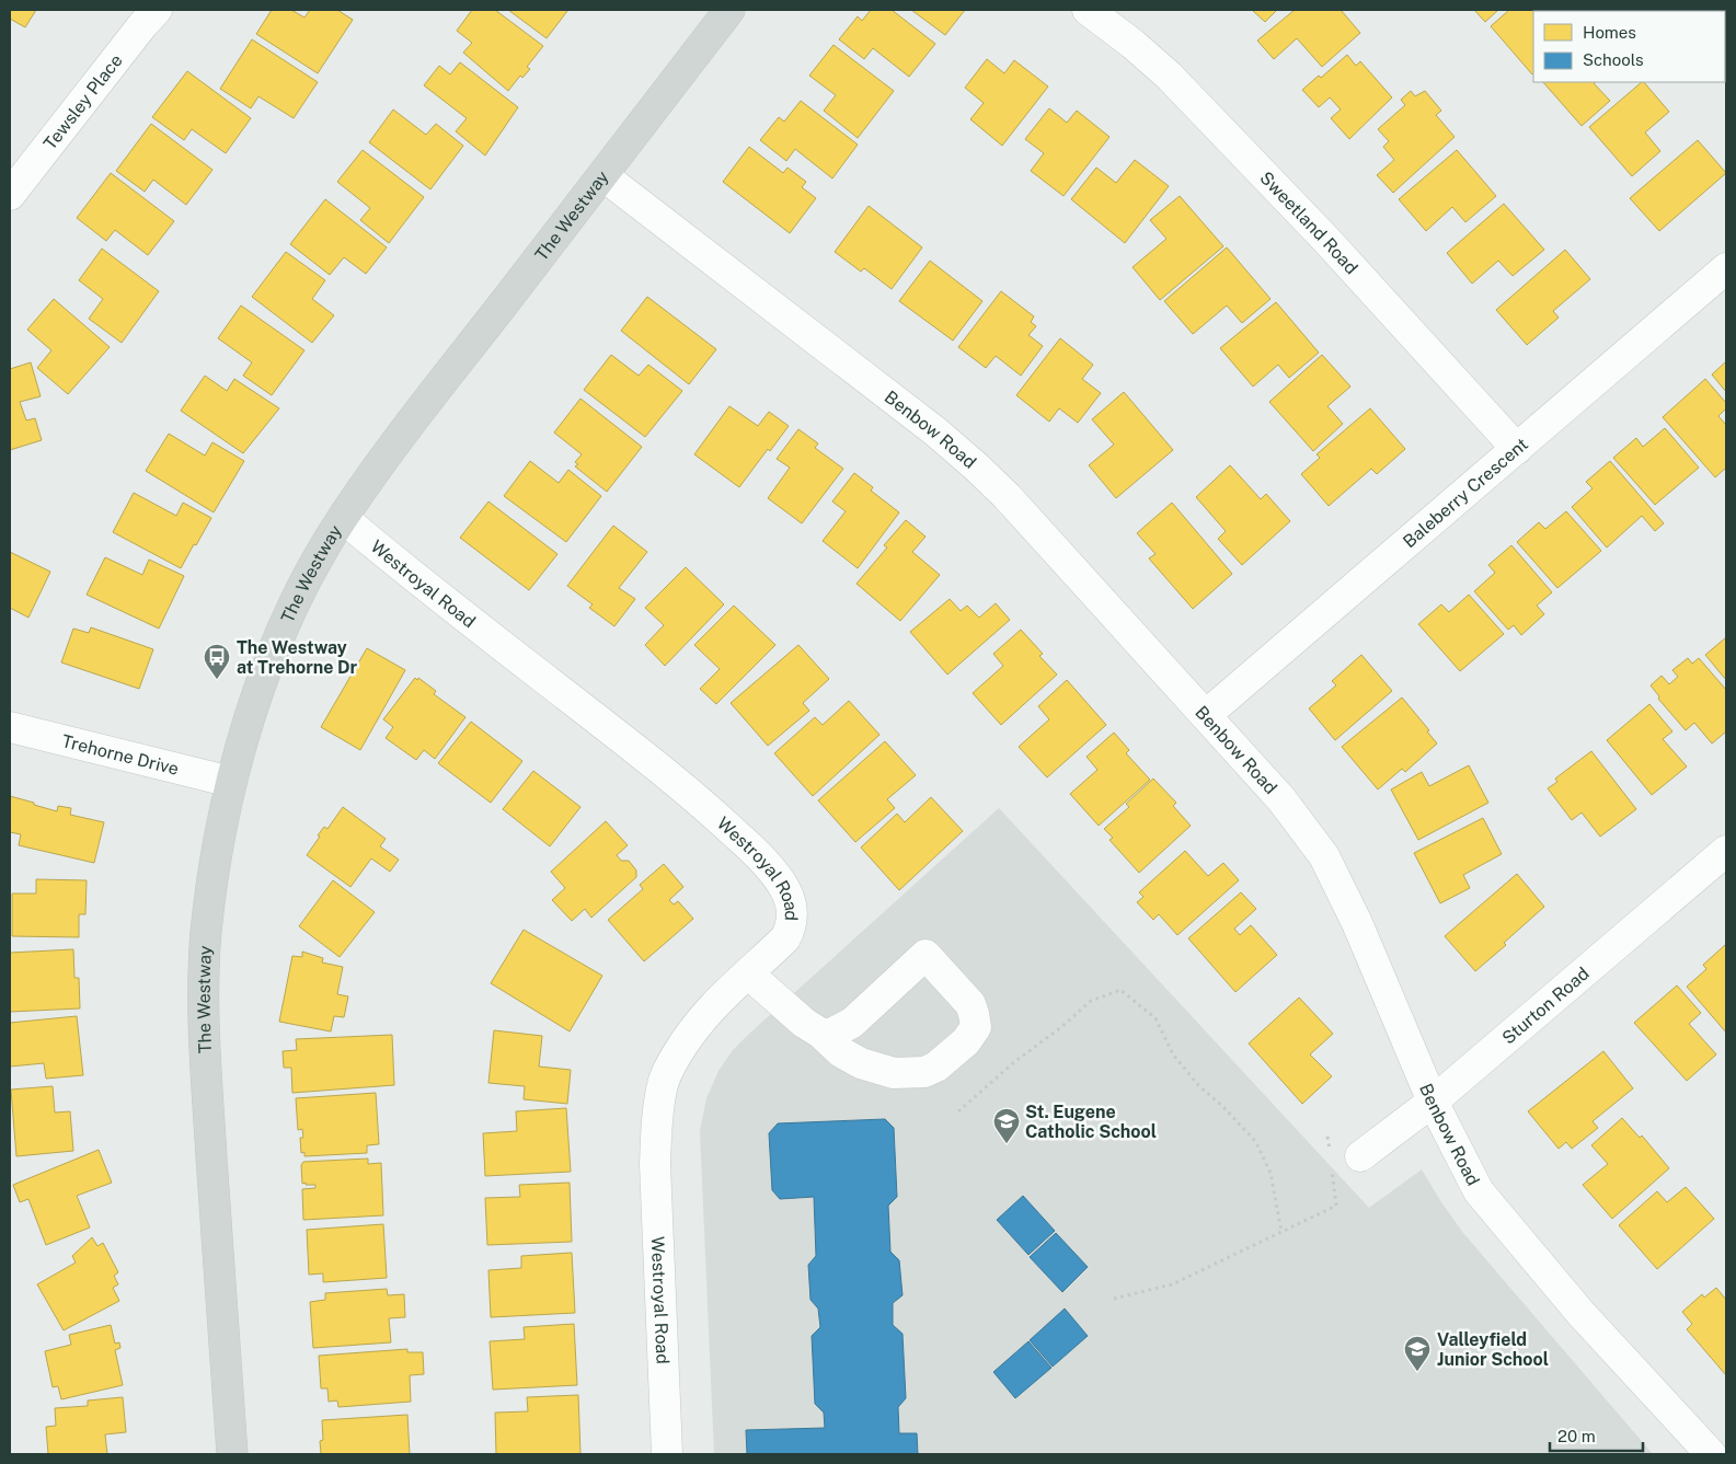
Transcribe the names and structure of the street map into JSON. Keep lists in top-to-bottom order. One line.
{"streets":{"main road":["The Westway"],"street":["Tewsley Place","Sweetland Road","Benbow Road","Baleberry Crescent","Westroyal Road","Trehorne Drive","Sturton Road"]},"crossings":[["The Westway","Benbow Road"],["The Westway","Westroyal Road"],["The Westway","Trehorne Drive"],["Sweetland Road","Baleberry Crescent"],["Benbow Road","Baleberry Crescent"],["Benbow Road","Sturton Road"]],"places":{"bus stop":["The Westway at Trehorne Dr"],"school or university":["St. Eugene Catholic School","Valleyfield Junior School"]},"legend":["Homes","Schools"],"scale_bar":"20 m"}
